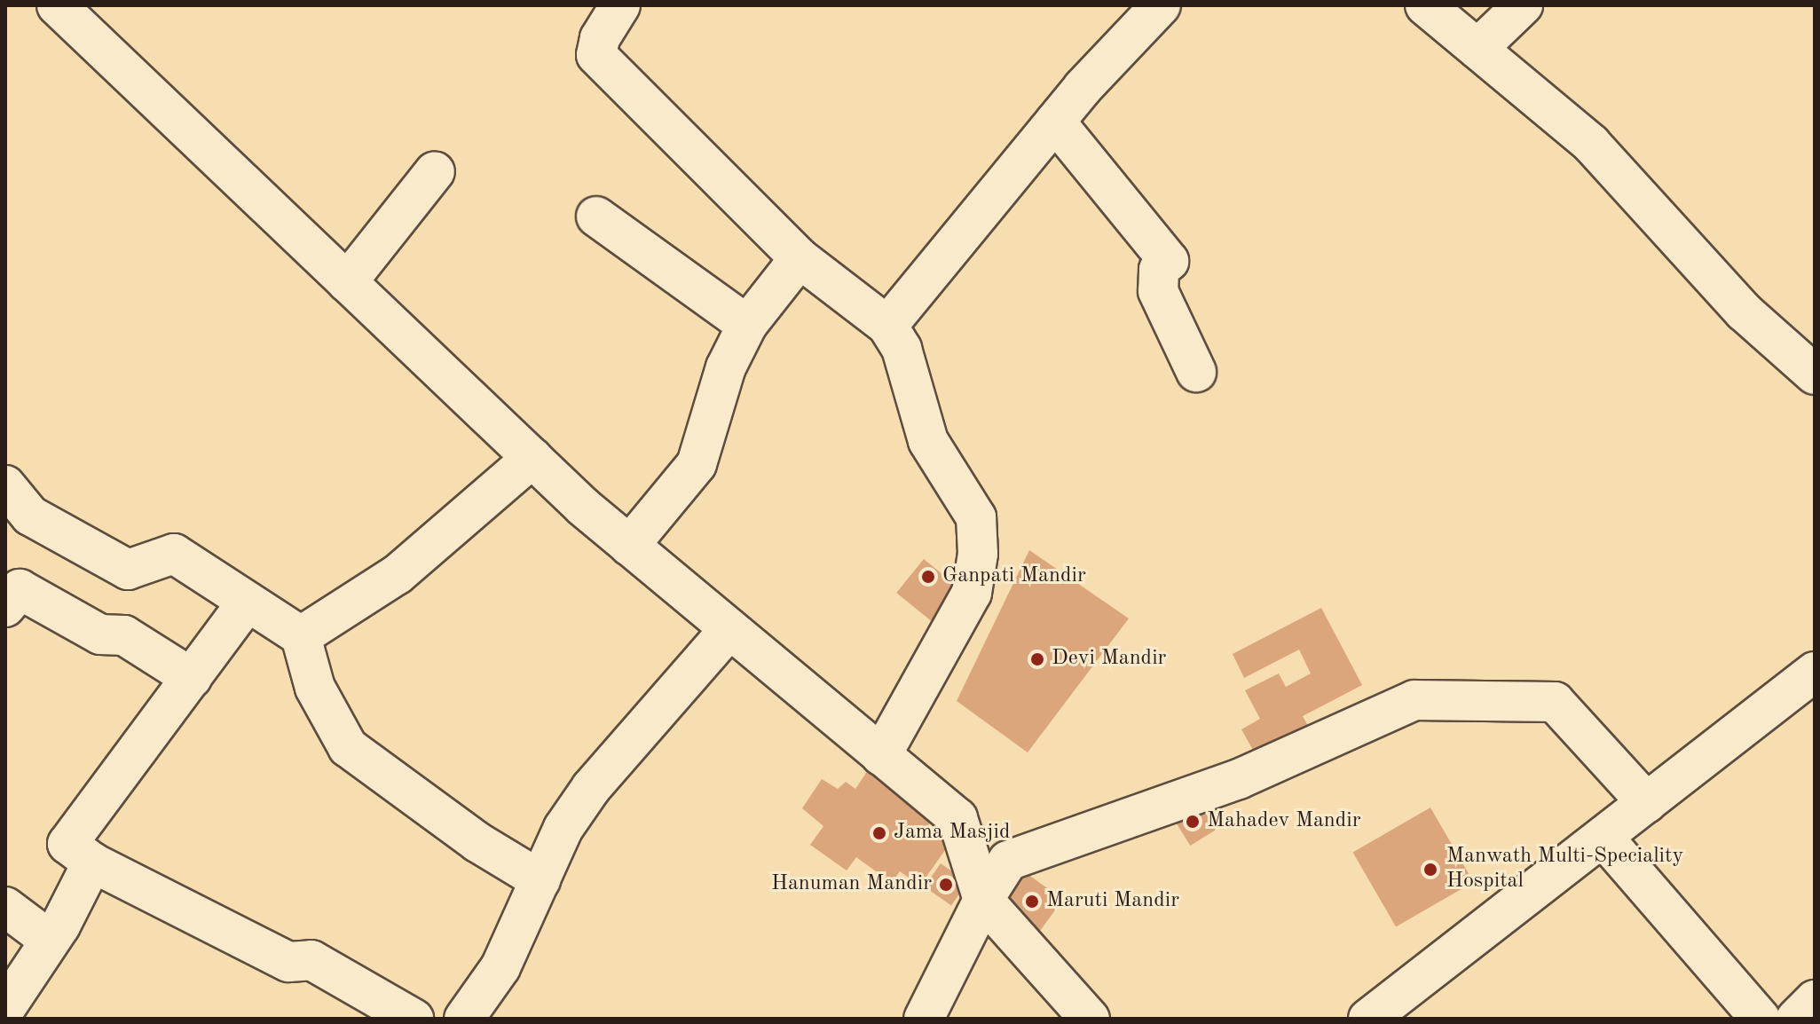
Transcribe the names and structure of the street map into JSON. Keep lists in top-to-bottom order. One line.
{"places":["Ganpati Mandir","Devi Mandir","Mahadev Mandir","Jama Masjid","Manwath Multi-Speciality Hospital","Hanuman Mandir","Maruti Mandir"]}
